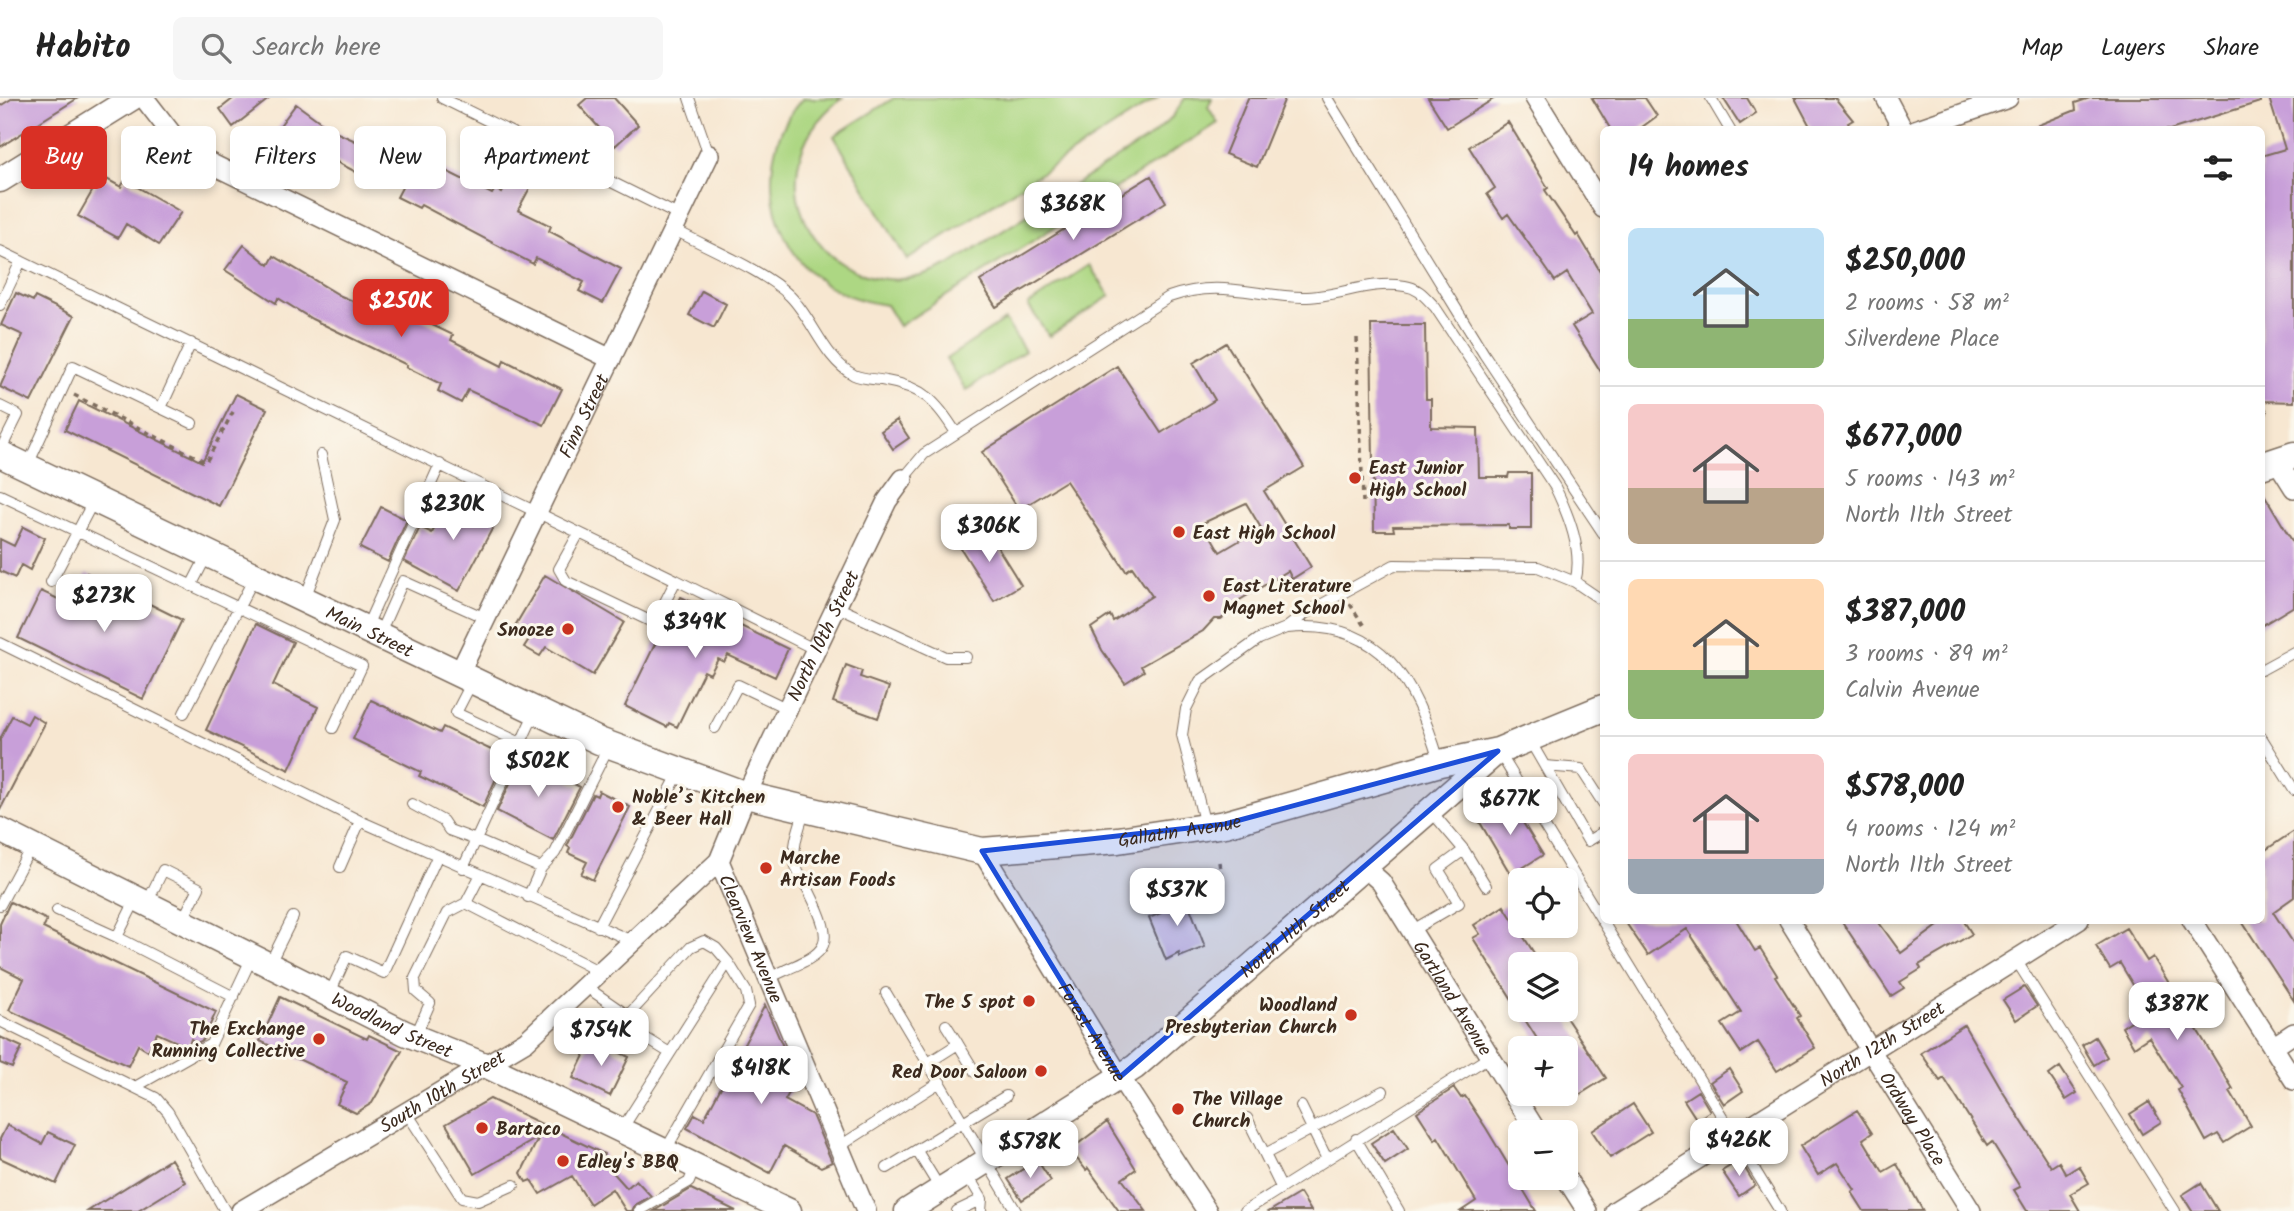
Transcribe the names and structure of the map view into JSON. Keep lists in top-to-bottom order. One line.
{"streets":{"main road":["Main Street","Gallatin Avenue"],"street":["Finn Street","North 10th Street","North 11th Street","Clearview Avenue","Gartland Avenue","Woodland Street","Forest Avenue","North 12th Street","South 10th Street","Ordway Place"]},"crossings":[["Finn Street","Main Street"],["Main Street","North 10th Street"],["Main Street","Gallatin Avenue"],["North 10th Street","Gallatin Avenue"],["North 10th Street","Clearview Avenue"],["North 10th Street","South 10th Street"],["Gallatin Avenue","North 11th Street"],["Gallatin Avenue","Forest Avenue"],["North 11th Street","Gartland Avenue"],["North 11th Street","Forest Avenue"],["Clearview Avenue","South 10th Street"],["Woodland Street","South 10th Street"],["North 12th Street","Ordway Place"]],"places":["East Junior High School","East High School","East Literature Magnet School","Snooze","Noble’s Kitchen & Beer Hall","Marche Artisan Foods","The 5 spot","Woodland Presbyterian Church","The Exchange Running Collective","Red Door Saloon","The Village Church","Bartaco","Edley's BBQ"],"page":{"header":"Habito","search":"Search here","nav":["Map","Layers","Share"],"chip":["Buy","Rent","Filters","New","Apartment"],"heading":"14 homes","price":["$368K","$250K","$230K","$306K","$273K","$349K","$502K","$677K","$537K","$387K","$754K","$418K","$426K","$578K"],"list":[{"name":"$250,000","note":"2 rooms · 58 m² · Silverdene Place"},{"name":"$677,000","note":"5 rooms · 143 m² · North 11th Street"},{"name":"$387,000","note":"3 rooms · 89 m² · Calvin Avenue"},{"name":"$578,000","note":"4 rooms · 124 m² · North 11th Street"}],"map_buttons":["+","−"]}}
